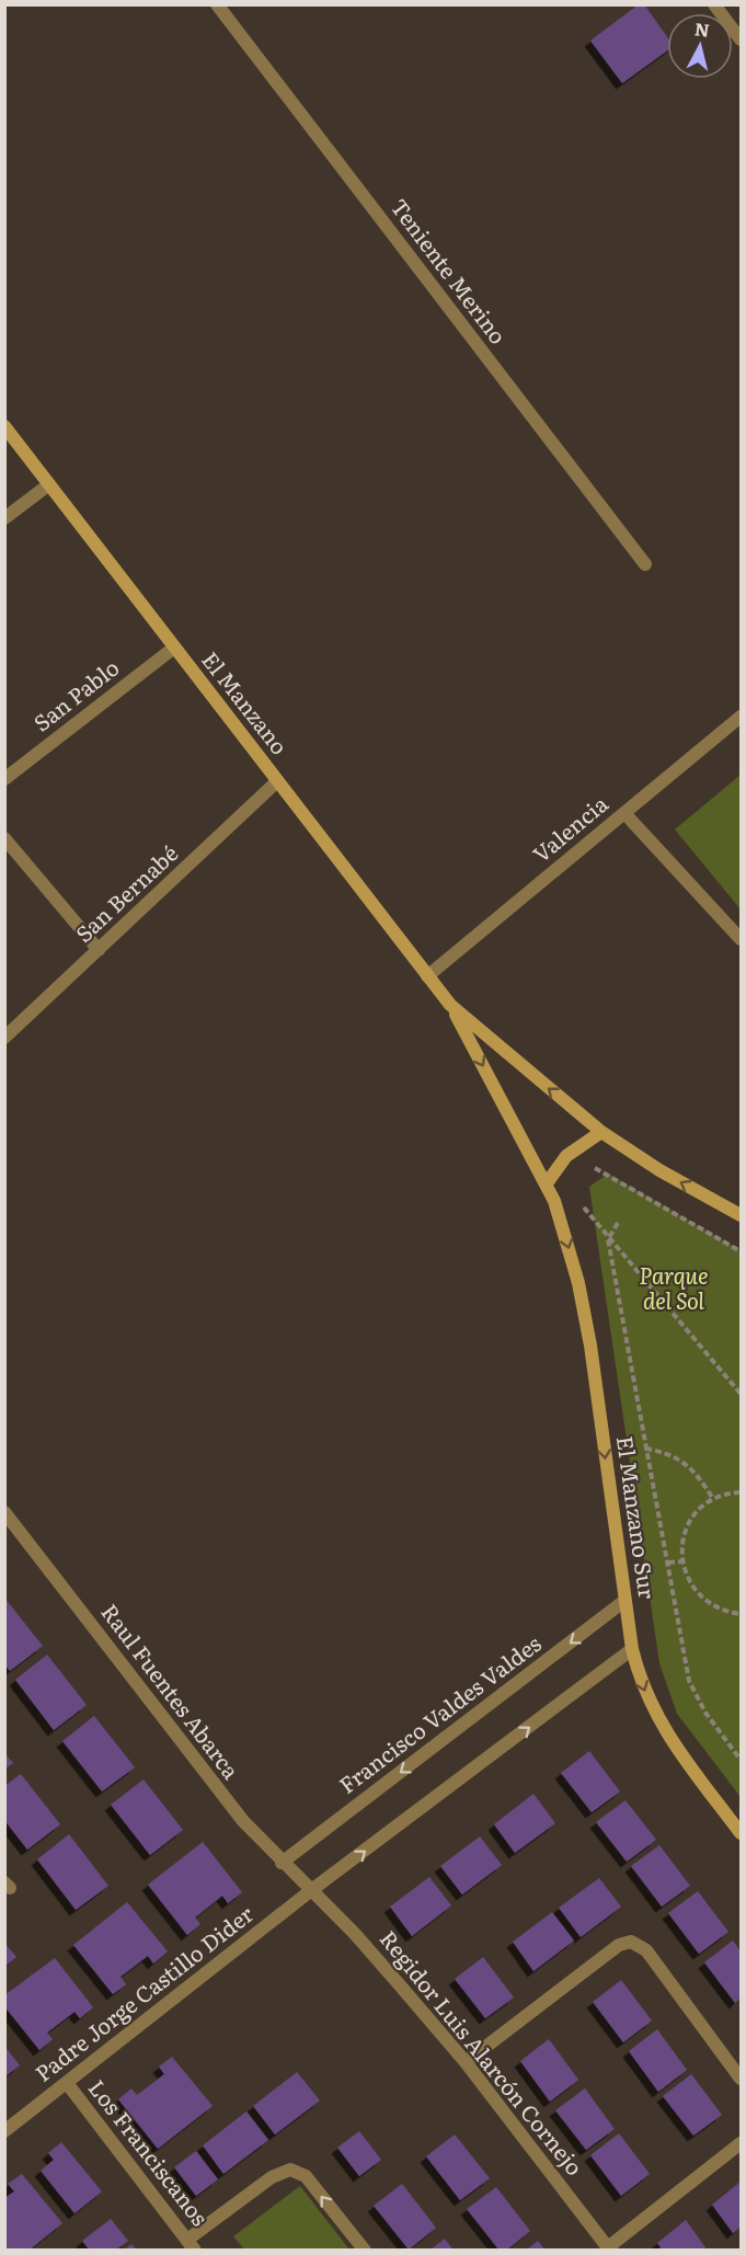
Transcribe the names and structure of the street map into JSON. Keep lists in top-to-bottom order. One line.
{"streets":{"street":["Teniente Merino","San Pablo","El Manzano","Valencia","San Bernabé","El Manzano Sur","Raul Fuentes Abarca","Francisco Valdes Valdes","Padre Jorge Castillo Dider","Regidor Luis Alarcón Cornejo","Los Franciscanos"]},"crossings":[["San Pablo","El Manzano"],["El Manzano","Valencia"],["El Manzano","San Bernabé"],["El Manzano","El Manzano Sur"],["El Manzano Sur","Francisco Valdes Valdes"],["Raul Fuentes Abarca","Francisco Valdes Valdes"],["Raul Fuentes Abarca","Padre Jorge Castillo Dider"],["Raul Fuentes Abarca","Regidor Luis Alarcón Cornejo"],["Padre Jorge Castillo Dider","Regidor Luis Alarcón Cornejo"],["Padre Jorge Castillo Dider","Los Franciscanos"]],"one_way":["El Manzano Sur"],"parks":["Parque del Sol"],"north":"top"}
